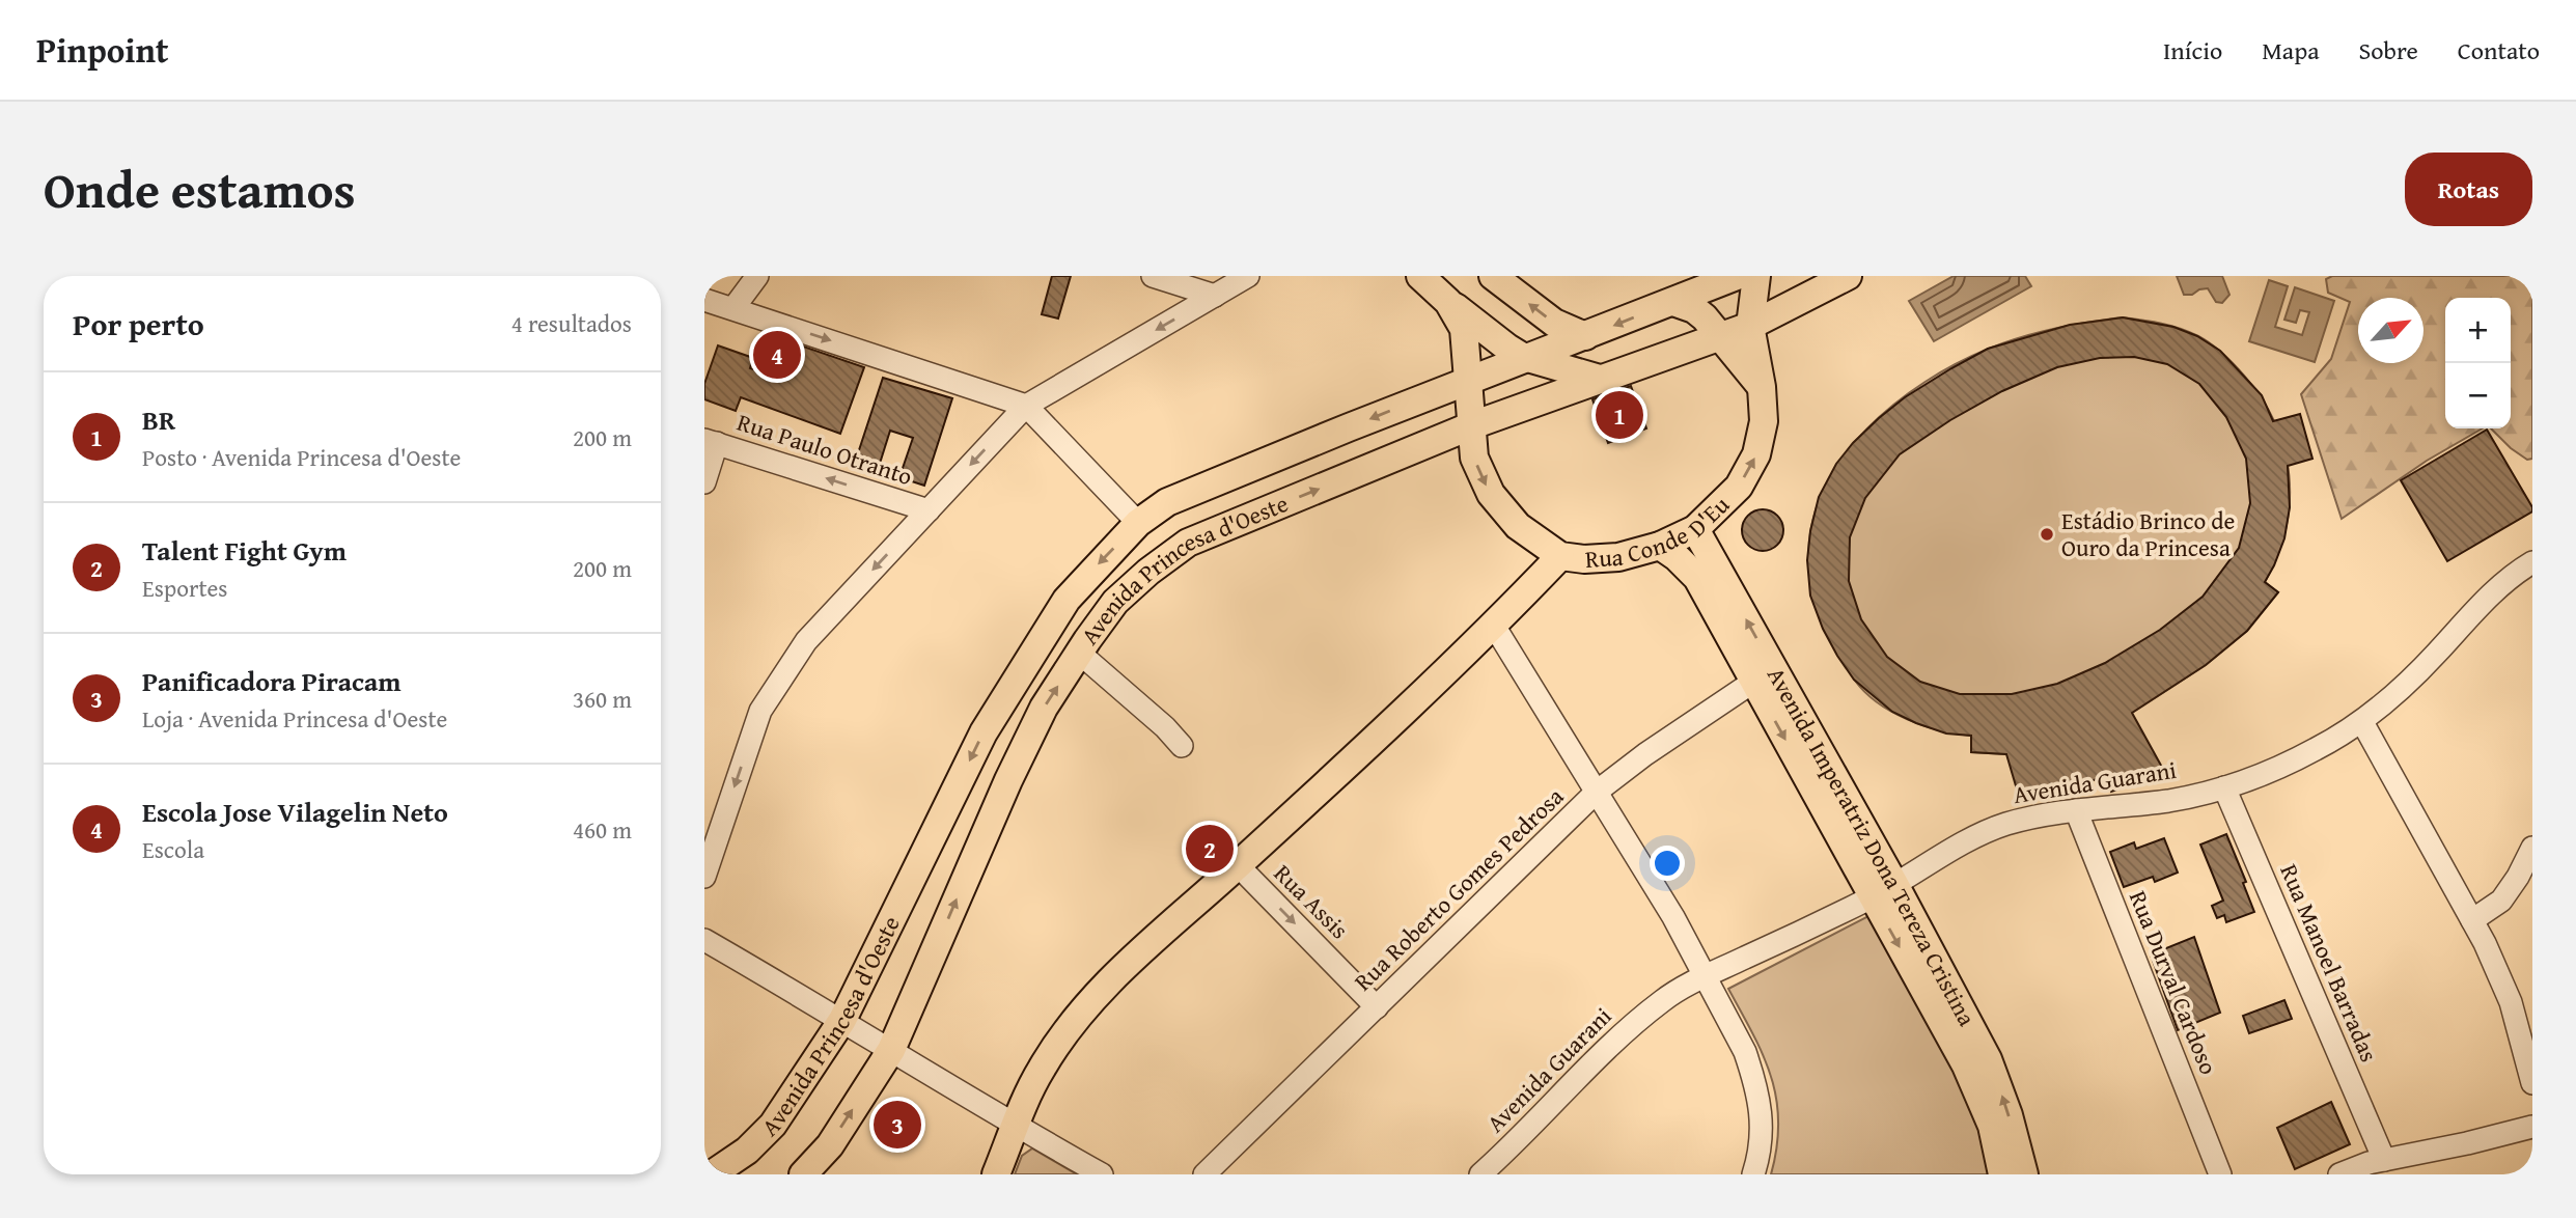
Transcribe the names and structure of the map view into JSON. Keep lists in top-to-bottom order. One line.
{"streets":{"main road":["Rua Conde D'Eu","Avenida Princesa d'Oeste","Avenida Imperatriz Dona Tereza Cristina"],"street":["Rua Paulo Otranto","Avenida Guarani","Rua Roberto Gomes Pedrosa","Rua Assis","Rua Manoel Barradas","Rua Durval Cardoso"]},"crossings":[["Rua Conde D'Eu","Avenida Princesa d'Oeste"],["Rua Conde D'Eu","Avenida Imperatriz Dona Tereza Cristina"],["Avenida Guarani","Avenida Imperatriz Dona Tereza Cristina"],["Avenida Guarani","Rua Manoel Barradas"],["Avenida Guarani","Rua Durval Cardoso"],["Avenida Imperatriz Dona Tereza Cristina","Rua Roberto Gomes Pedrosa"],["Rua Roberto Gomes Pedrosa","Rua Assis"]],"one_way":["Rua Assis"],"places":["Estádio Brinco de Ouro da Princesa"],"north":"top right","page":{"header":"Pinpoint","nav":["Início","Mapa","Sobre","Contato"],"title":"Onde estamos","buttons":"Rotas","heading":["Por perto","4 resultados"],"map_buttons":["+","−"],"pins":["4","1","2","3"],"list":[{"mark":"1","name":"BR","note":"Posto · Avenida Princesa d'Oeste","value":"200 m"},{"mark":"2","name":"Talent Fight Gym","note":"Esportes","value":"200 m"},{"mark":"3","name":"Panificadora Piracam","note":"Loja · Avenida Princesa d'Oeste","value":"360 m"},{"mark":"4","name":"Escola Jose Vilagelin Neto","note":"Escola","value":"460 m"}]}}
